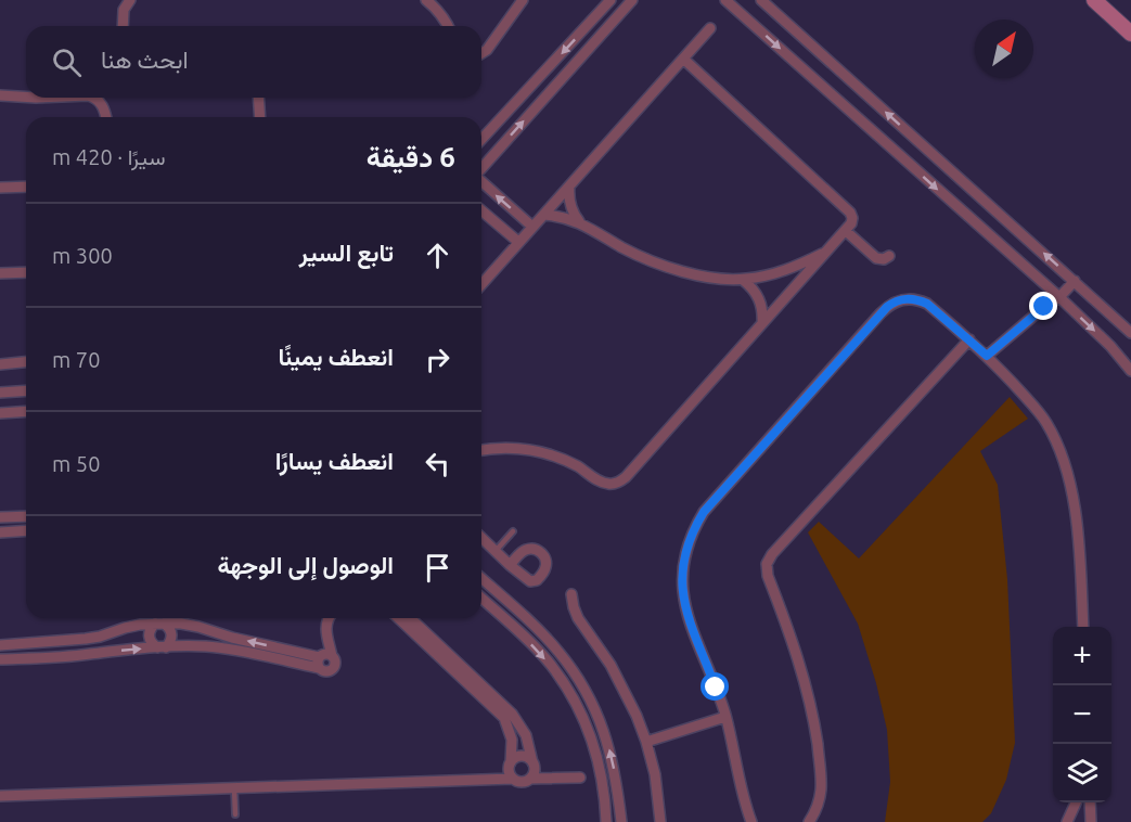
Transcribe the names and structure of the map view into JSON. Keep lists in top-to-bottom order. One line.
{"north":"top right","page":{"search":"ابحث هنا","heading":["6 دقيقة","سيرًا · 420 m"],"list":[["تابع السير","300 m"],["انعطف يمينًا","70 m"],["انعطف يسارًا","50 m"],"الوصول إلى الوجهة"],"map_buttons":["+","−"]}}
